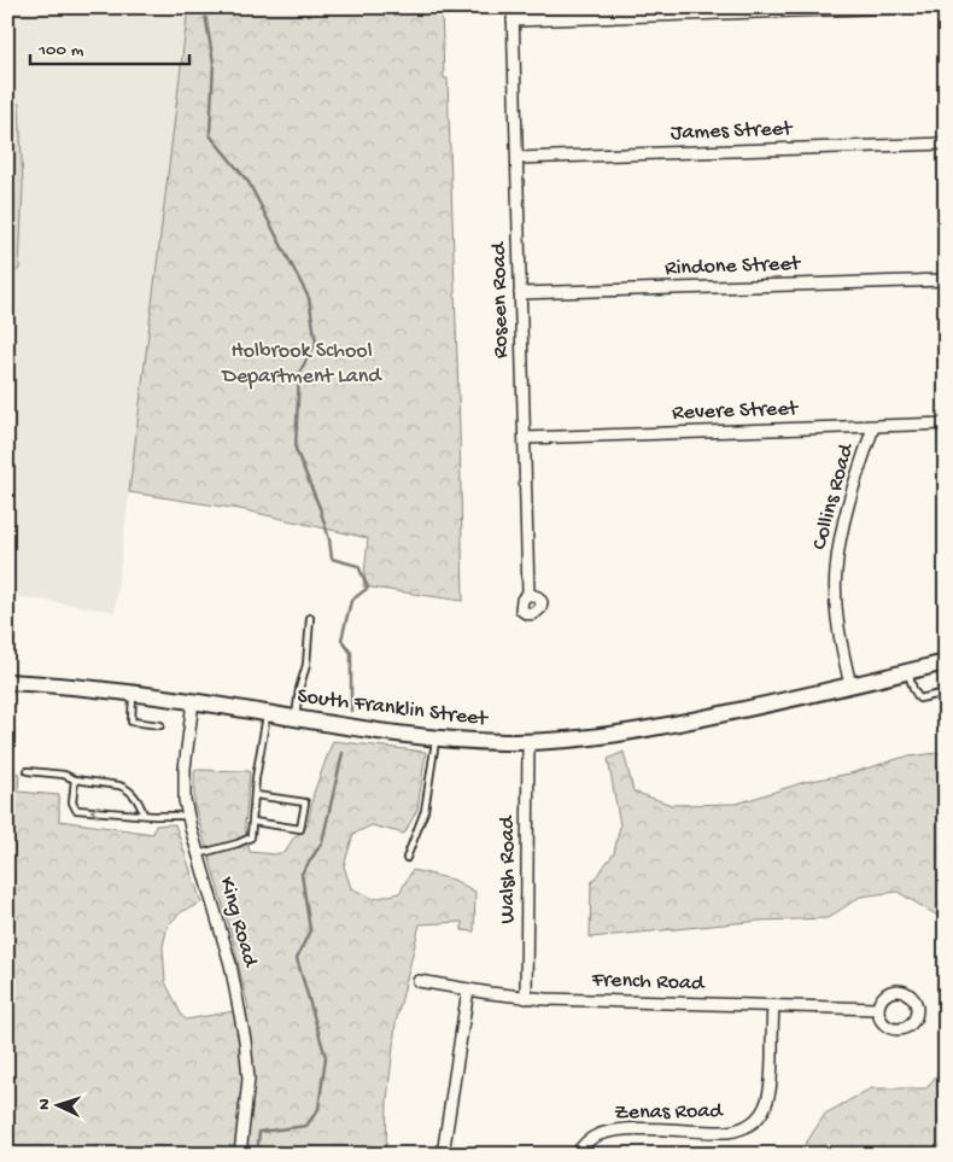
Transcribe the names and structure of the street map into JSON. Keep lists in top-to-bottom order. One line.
{"streets":{"main road":["South Franklin Street"],"street":["James Street","Rindone Street","Roseen Road","Revere Street","Collins Road","Walsh Road","King Road","French Road","Zenas Road"]},"crossings":[["James Street","Roseen Road"],["Rindone Street","Roseen Road"],["Roseen Road","Revere Street"],["Revere Street","Collins Road"],["Collins Road","South Franklin Street"],["South Franklin Street","Walsh Road"],["South Franklin Street","King Road"],["Walsh Road","French Road"],["French Road","Zenas Road"]],"parks":["Holbrook School Department Land"],"scale_bar":"100 m","north":"left"}
